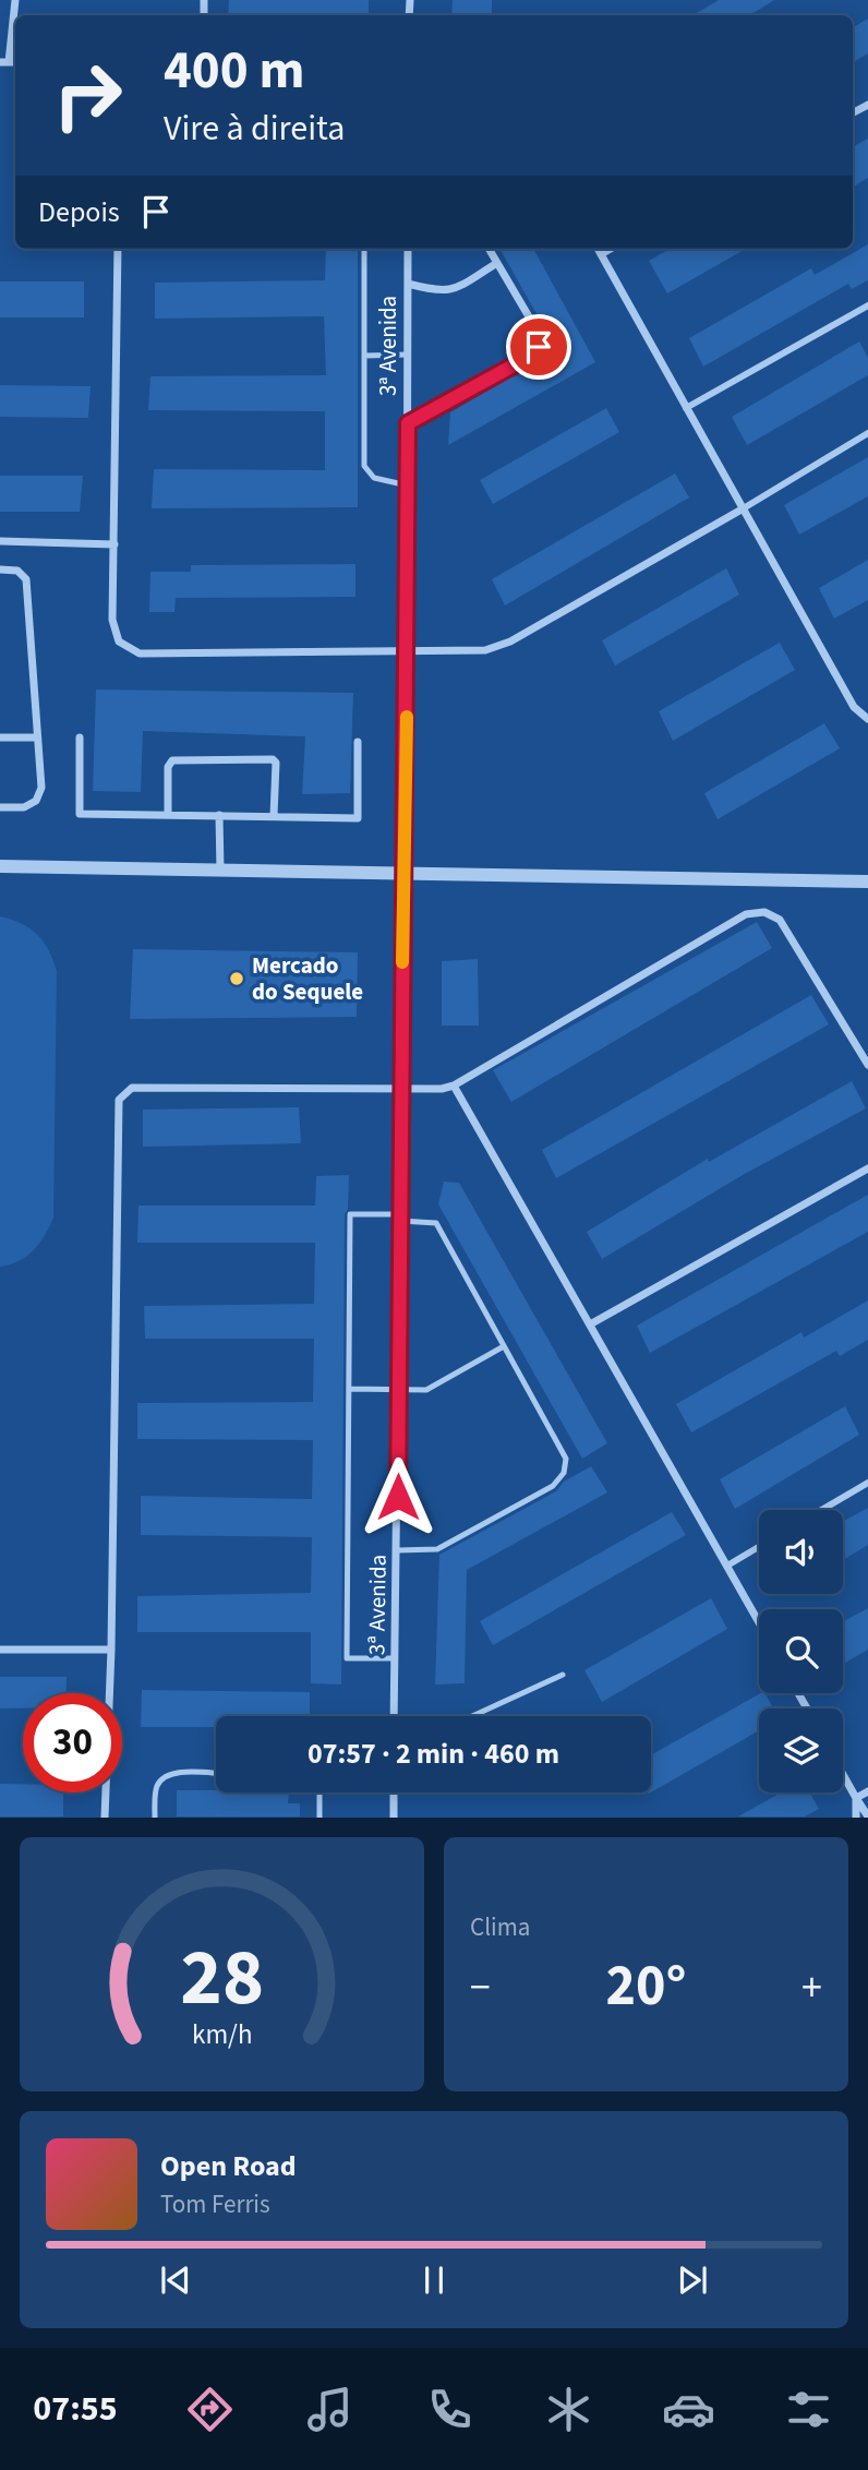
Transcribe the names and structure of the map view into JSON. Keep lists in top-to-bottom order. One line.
{"streets":{"street":["3ª Avenida"]},"places":["Mercado do Sequele"],"page":{"turn":["400 m","Vire à direita"],"then":"Depois","limit":"30","trip":"07:57 · 2 min · 460 m","tile":"Clima","heat":["−","20°","+"],"song":["Open Road","Tom Ferris"],"tabs":"07:55","gauge":["28","km/h"]}}
